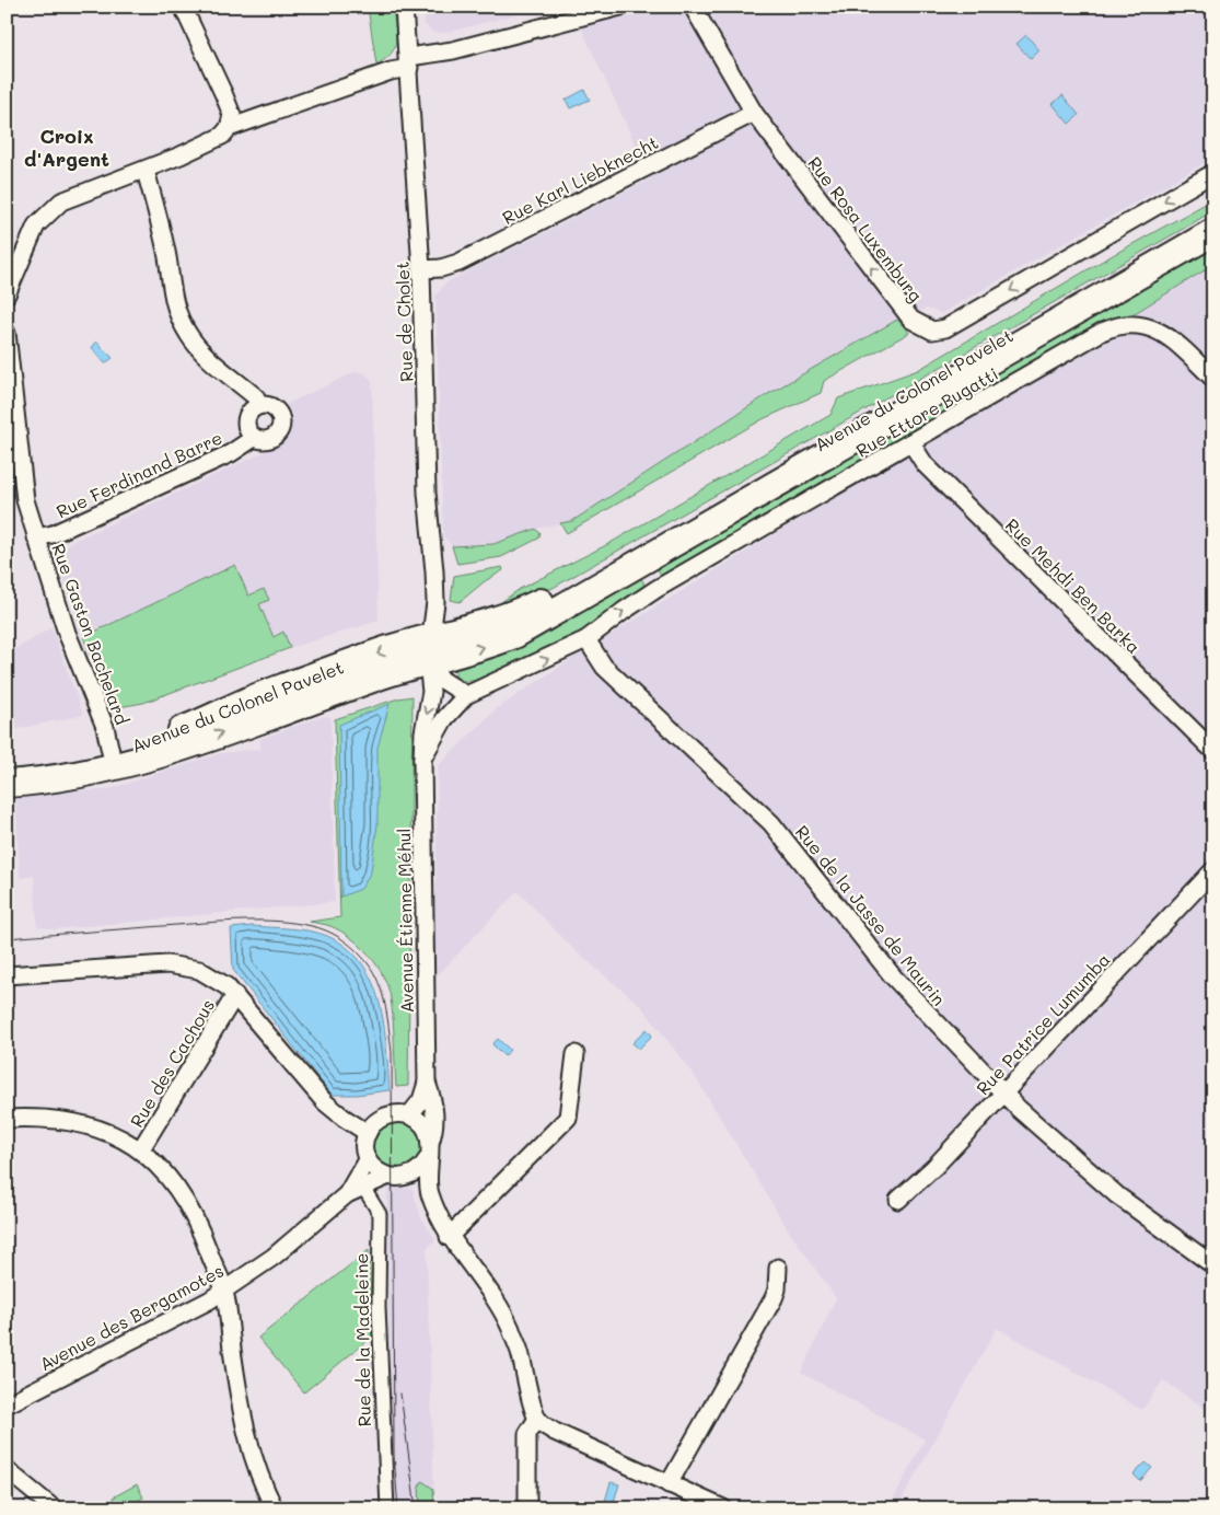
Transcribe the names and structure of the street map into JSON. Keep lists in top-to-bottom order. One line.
{"streets":{"main road":["Avenue du Colonel Pavelet"],"street":["Rue Karl Liebknecht","Rue Rosa Luxemburg","Rue de Cholet","Rue Ettore Bugatti","Rue Ferdinand Barre","Rue Mehdi Ben Barka","Rue Gaston Bachelard","Rue de la Jasse de Maurin","Avenue Étienne Méhul","Rue Patrice Lumumba","Rue des Cachous","Avenue des Bergamotes","Rue de la Madeleine"]},"crossings":[["Rue Karl Liebknecht","Rue Rosa Luxemburg"],["Rue Karl Liebknecht","Rue de Cholet"],["Rue de Cholet","Avenue du Colonel Pavelet"],["Avenue du Colonel Pavelet","Rue Gaston Bachelard"],["Avenue du Colonel Pavelet","Avenue Étienne Méhul"],["Rue Ettore Bugatti","Rue Mehdi Ben Barka"],["Rue Ettore Bugatti","Rue de la Jasse de Maurin"],["Rue Ettore Bugatti","Avenue Étienne Méhul"],["Rue Ferdinand Barre","Rue Gaston Bachelard"],["Rue de la Jasse de Maurin","Rue Patrice Lumumba"],["Avenue Étienne Méhul","Avenue des Bergamotes"],["Avenue des Bergamotes","Rue de la Madeleine"]],"districts":["Croix d'Argent"]}
